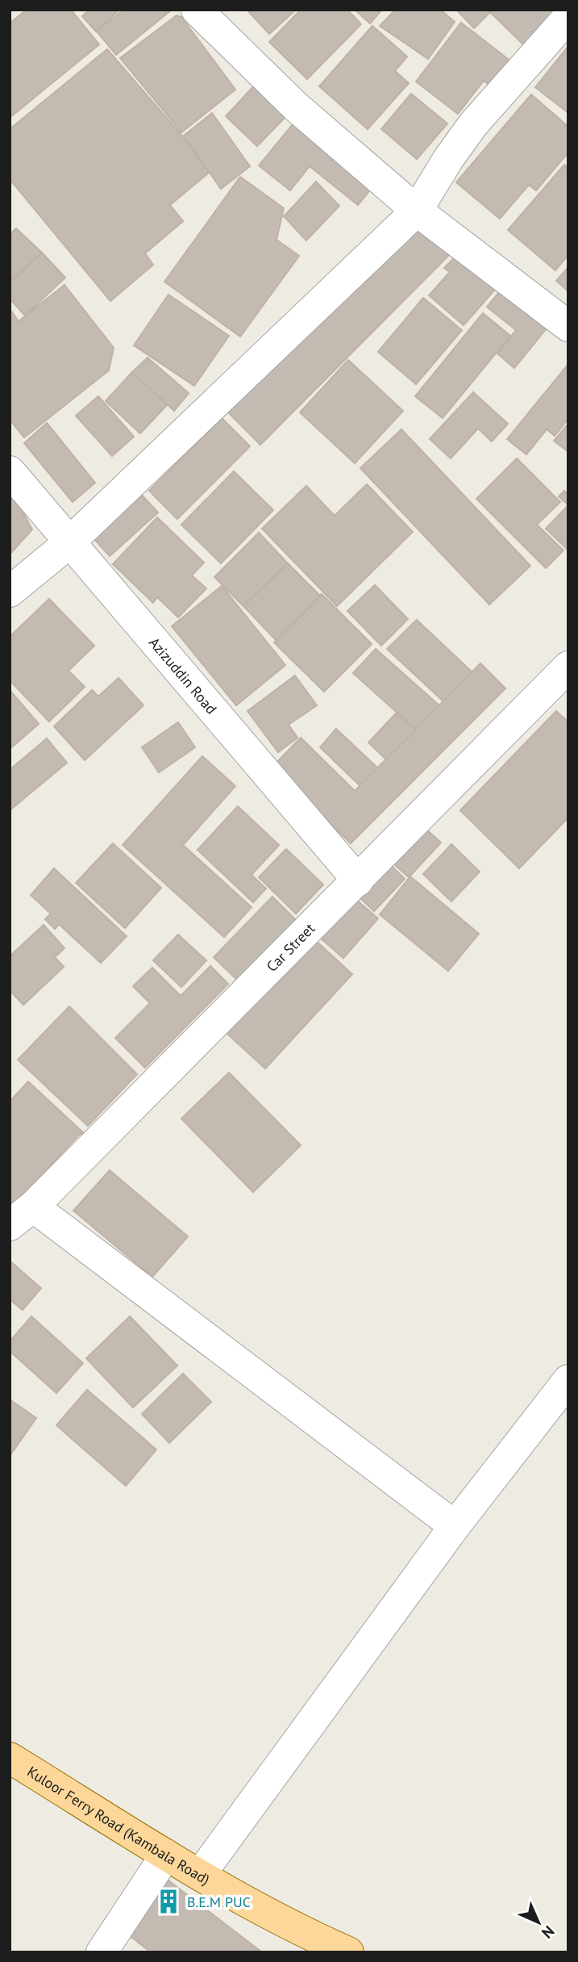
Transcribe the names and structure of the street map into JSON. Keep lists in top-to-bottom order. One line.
{"streets":{"main road":["Kuloor Ferry Road (Kambala Road)"],"street":["Azizuddin Road","Car Street"]},"crossings":[["Azizuddin Road","Car Street"]],"places":{"building":["B.E.M PUC"]},"north":"bottom right"}
